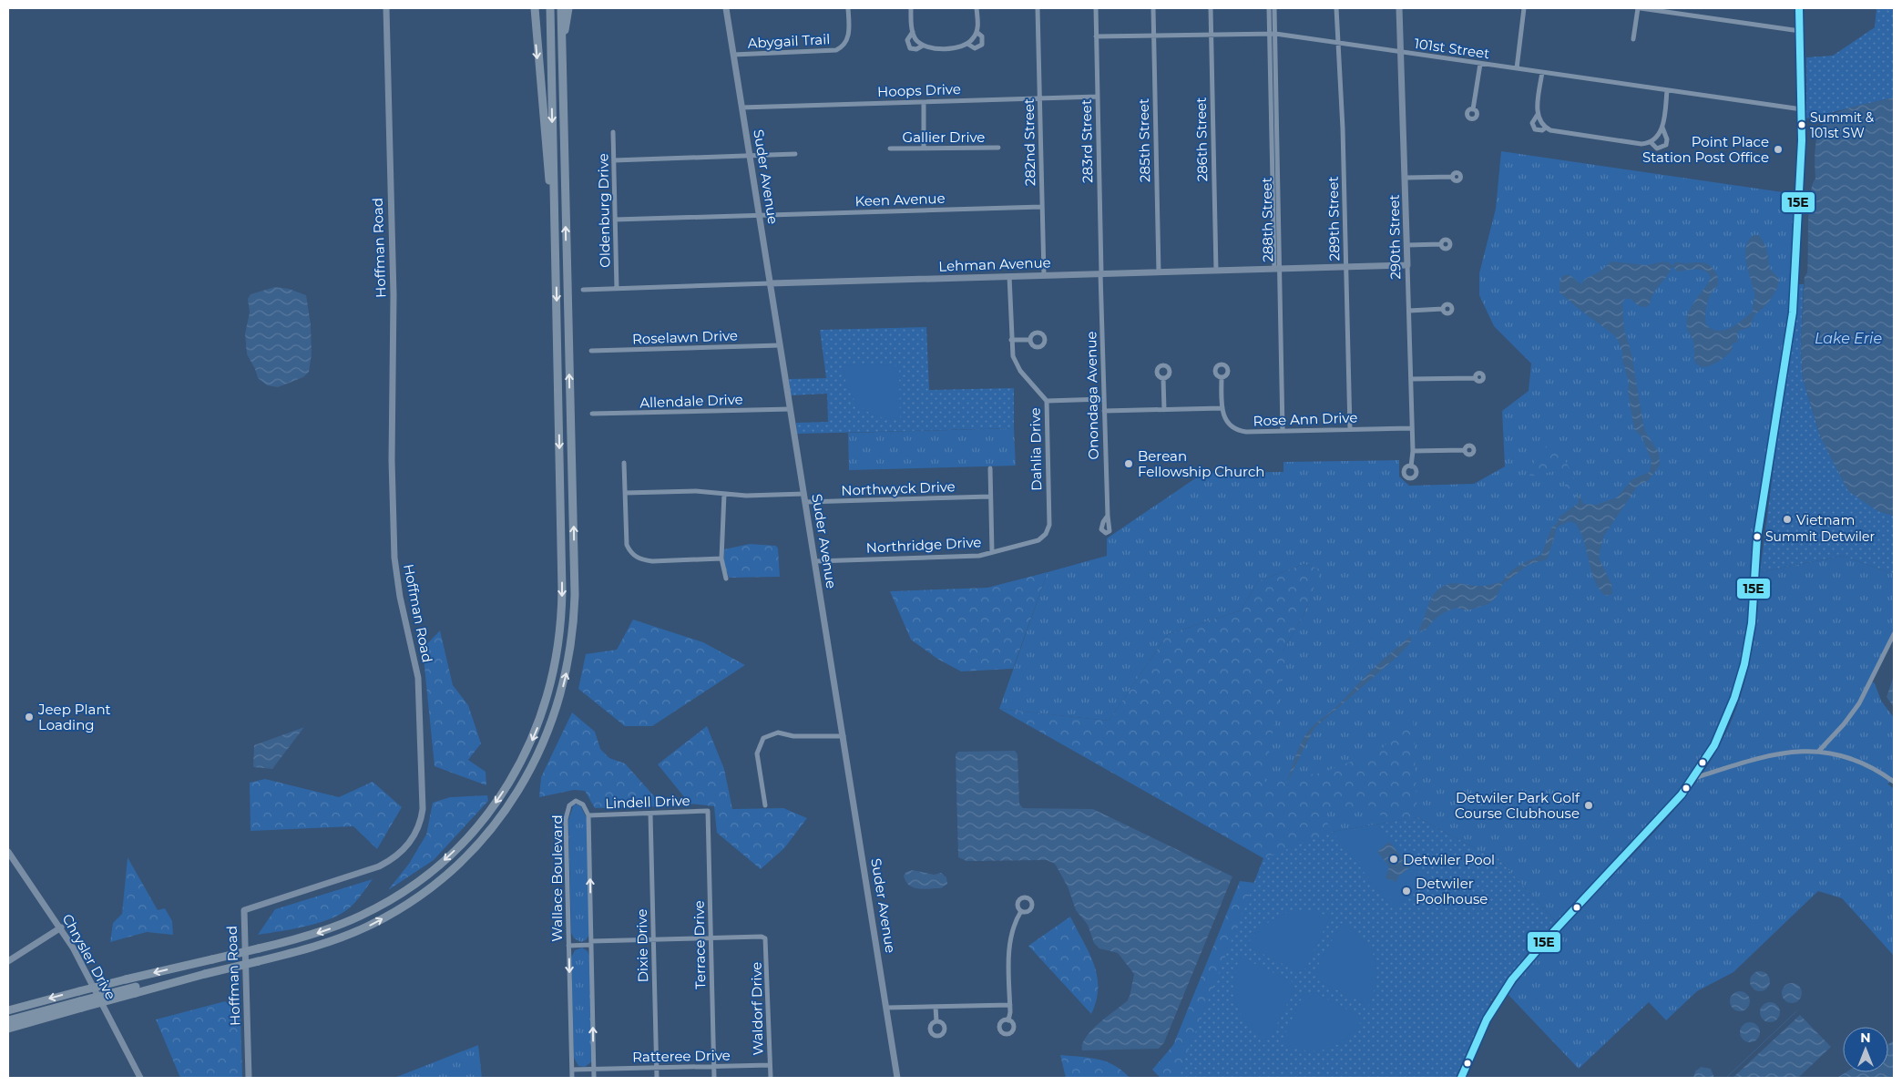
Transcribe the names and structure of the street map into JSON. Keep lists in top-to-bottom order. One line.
{"streets":{"street":["Abygail Trail","101st Street","Hoops Drive","Gallier Drive","286th Street","285th Street","283rd Street","282nd Street","Suder Avenue","Keen Avenue","Oldenburg Drive","289th Street","288th Street","290th Street","Hoffman Road","Lehman Avenue","Roselawn Drive","Onondaga Avenue","Allendale Drive","Rose Ann Drive","Dahlia Drive","Northwyck Drive","Northridge Drive","Lindell Drive","Wallace Boulevard","Terrace Drive","Dixie Drive","Chrysler Drive","Waldorf Drive","Ratteree Drive"]},"crossings":[["Abygail Trail","Suder Avenue"],["101st Street","286th Street"],["101st Street","285th Street"],["101st Street","283rd Street"],["101st Street","289th Street"],["101st Street","288th Street"],["101st Street","290th Street"],["Hoops Drive","283rd Street"],["Hoops Drive","282nd Street"],["Hoops Drive","Suder Avenue"],["286th Street","Lehman Avenue"],["285th Street","Lehman Avenue"],["283rd Street","Lehman Avenue"],["283rd Street","Onondaga Avenue"],["282nd Street","Keen Avenue"],["282nd Street","Lehman Avenue"],["Suder Avenue","Keen Avenue"],["Suder Avenue","Lehman Avenue"],["Suder Avenue","Roselawn Drive"],["Suder Avenue","Allendale Drive"],["Suder Avenue","Northwyck Drive"],["Suder Avenue","Northridge Drive"],["Keen Avenue","Oldenburg Drive"],["Oldenburg Drive","Lehman Avenue"],["289th Street","Lehman Avenue"],["289th Street","Rose Ann Drive"],["288th Street","Lehman Avenue"],["288th Street","Rose Ann Drive"],["290th Street","Lehman Avenue"],["290th Street","Rose Ann Drive"],["Lehman Avenue","Onondaga Avenue"],["Lehman Avenue","Dahlia Drive"],["Dahlia Drive","Northridge Drive"],["Lindell Drive","Wallace Boulevard"],["Lindell Drive","Terrace Drive"],["Lindell Drive","Dixie Drive"],["Wallace Boulevard","Ratteree Drive"],["Terrace Drive","Waldorf Drive"],["Terrace Drive","Ratteree Drive"],["Dixie Drive","Ratteree Drive"],["Waldorf Drive","Ratteree Drive"]],"water":["Lake Erie"],"places":["Summit & 101st SW","Point Place Station Post Office","Berean Fellowship Church","Vietnam","Summit Detwiler","Jeep Plant Loading","Detwiler Park Golf Course Clubhouse","Detwiler Pool","Detwiler Poolhouse"],"lines":["transit line 15E"],"north":"top"}
